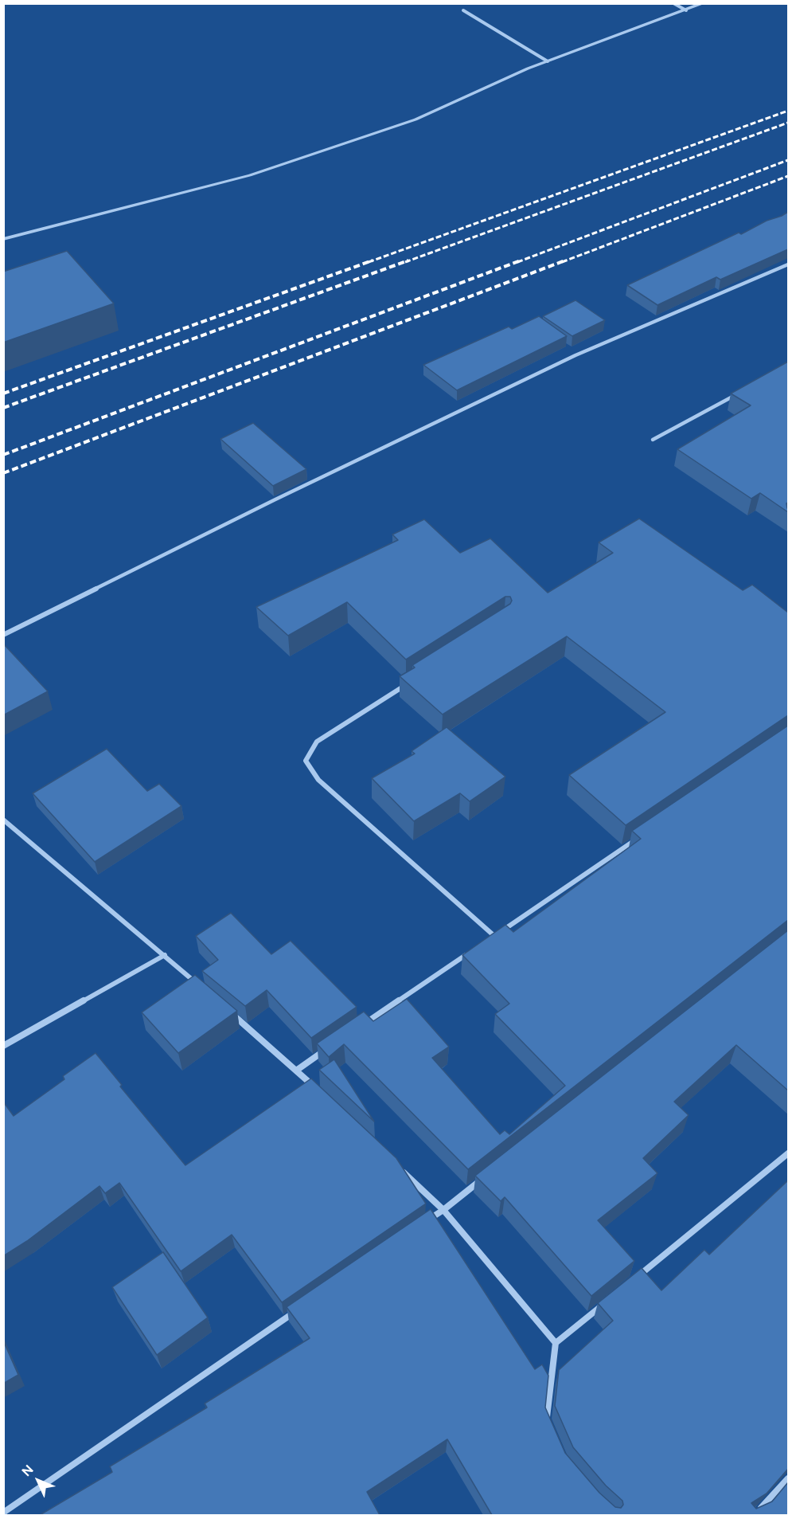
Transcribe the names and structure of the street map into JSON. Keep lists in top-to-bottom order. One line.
{"north":"top left"}
